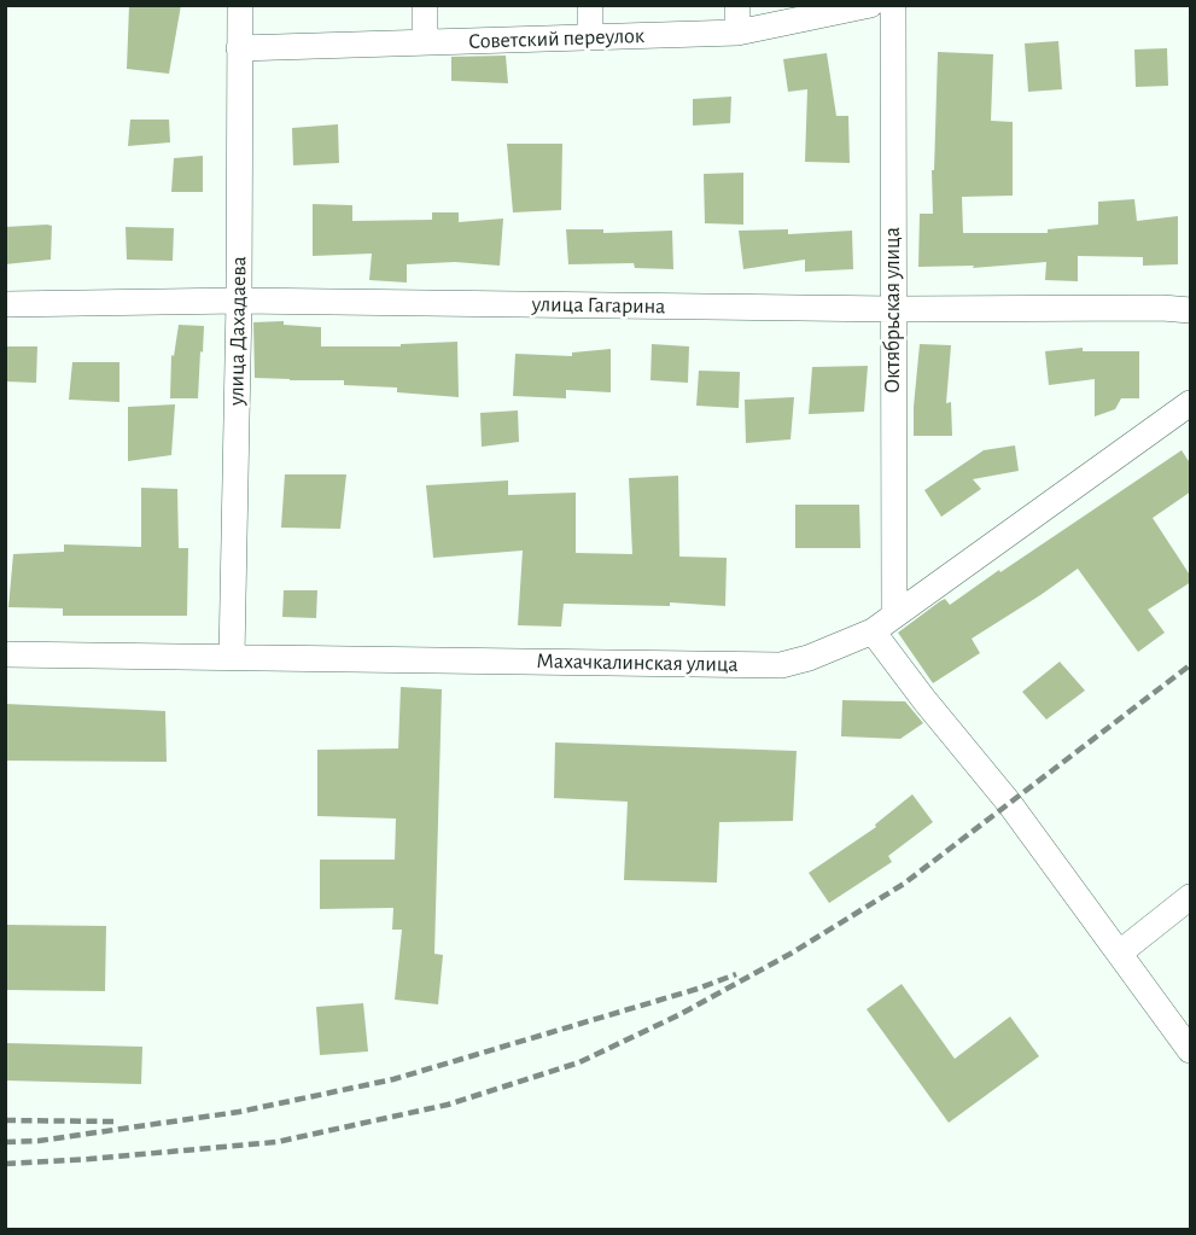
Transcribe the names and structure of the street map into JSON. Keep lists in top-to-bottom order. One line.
{"streets":{"street":["Советский переулок","улица Гагарина","Октябрьская улица","улица Дахадаева","Махачкалинская улица"]},"crossings":[["Советский переулок","улица Дахадаева"],["улица Гагарина","Октябрьская улица"],["улица Гагарина","улица Дахадаева"],["Октябрьская улица","Махачкалинская улица"],["улица Дахадаева","Махачкалинская улица"]]}
